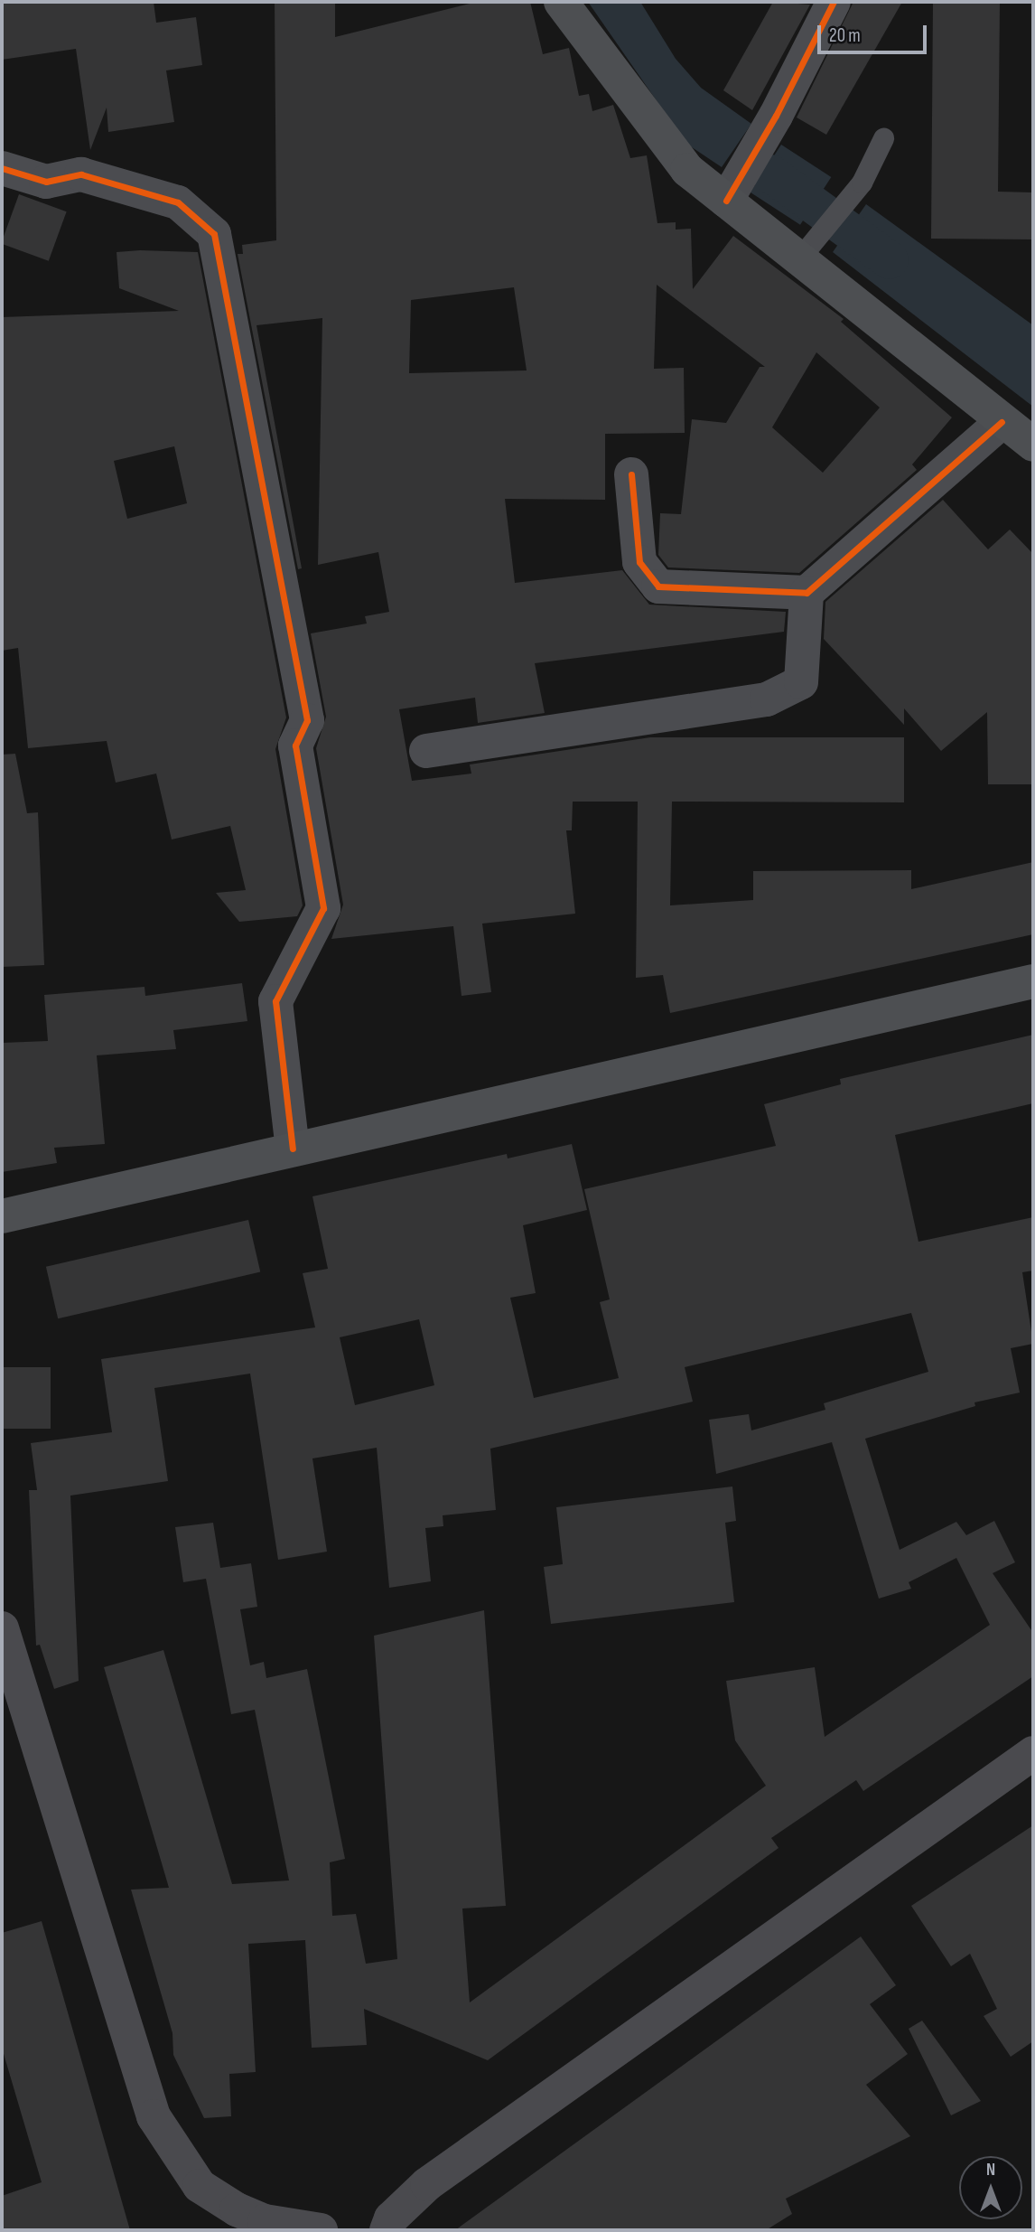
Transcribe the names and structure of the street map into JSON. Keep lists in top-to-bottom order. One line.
{"scale_bar":"20 m","north":"top"}
